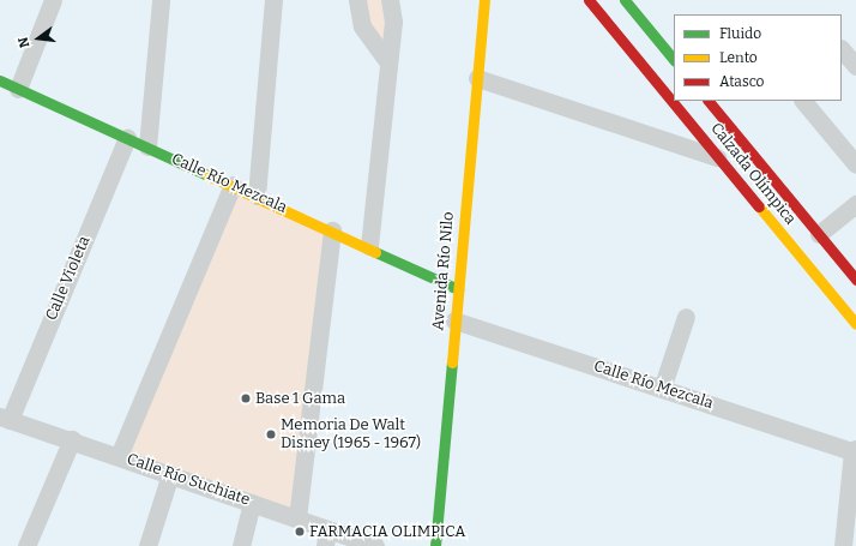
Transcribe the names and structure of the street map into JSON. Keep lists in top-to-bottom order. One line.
{"streets":{"street":["Calzada Olímpica","Calle Río Mezcala","Avenida Río Nilo","Calle Violeta","Calle Río Suchiate"]},"crossings":[["Calle Río Mezcala","Avenida Río Nilo"],["Calle Río Mezcala","Calle Violeta"],["Calle Violeta","Calle Río Suchiate"]],"places":["Base 1 Gama","Memoria De Walt Disney (1965 - 1967)","FARMACIA OLIMPICA"],"legend":["Fluido","Lento","Atasco"],"north":"left"}
